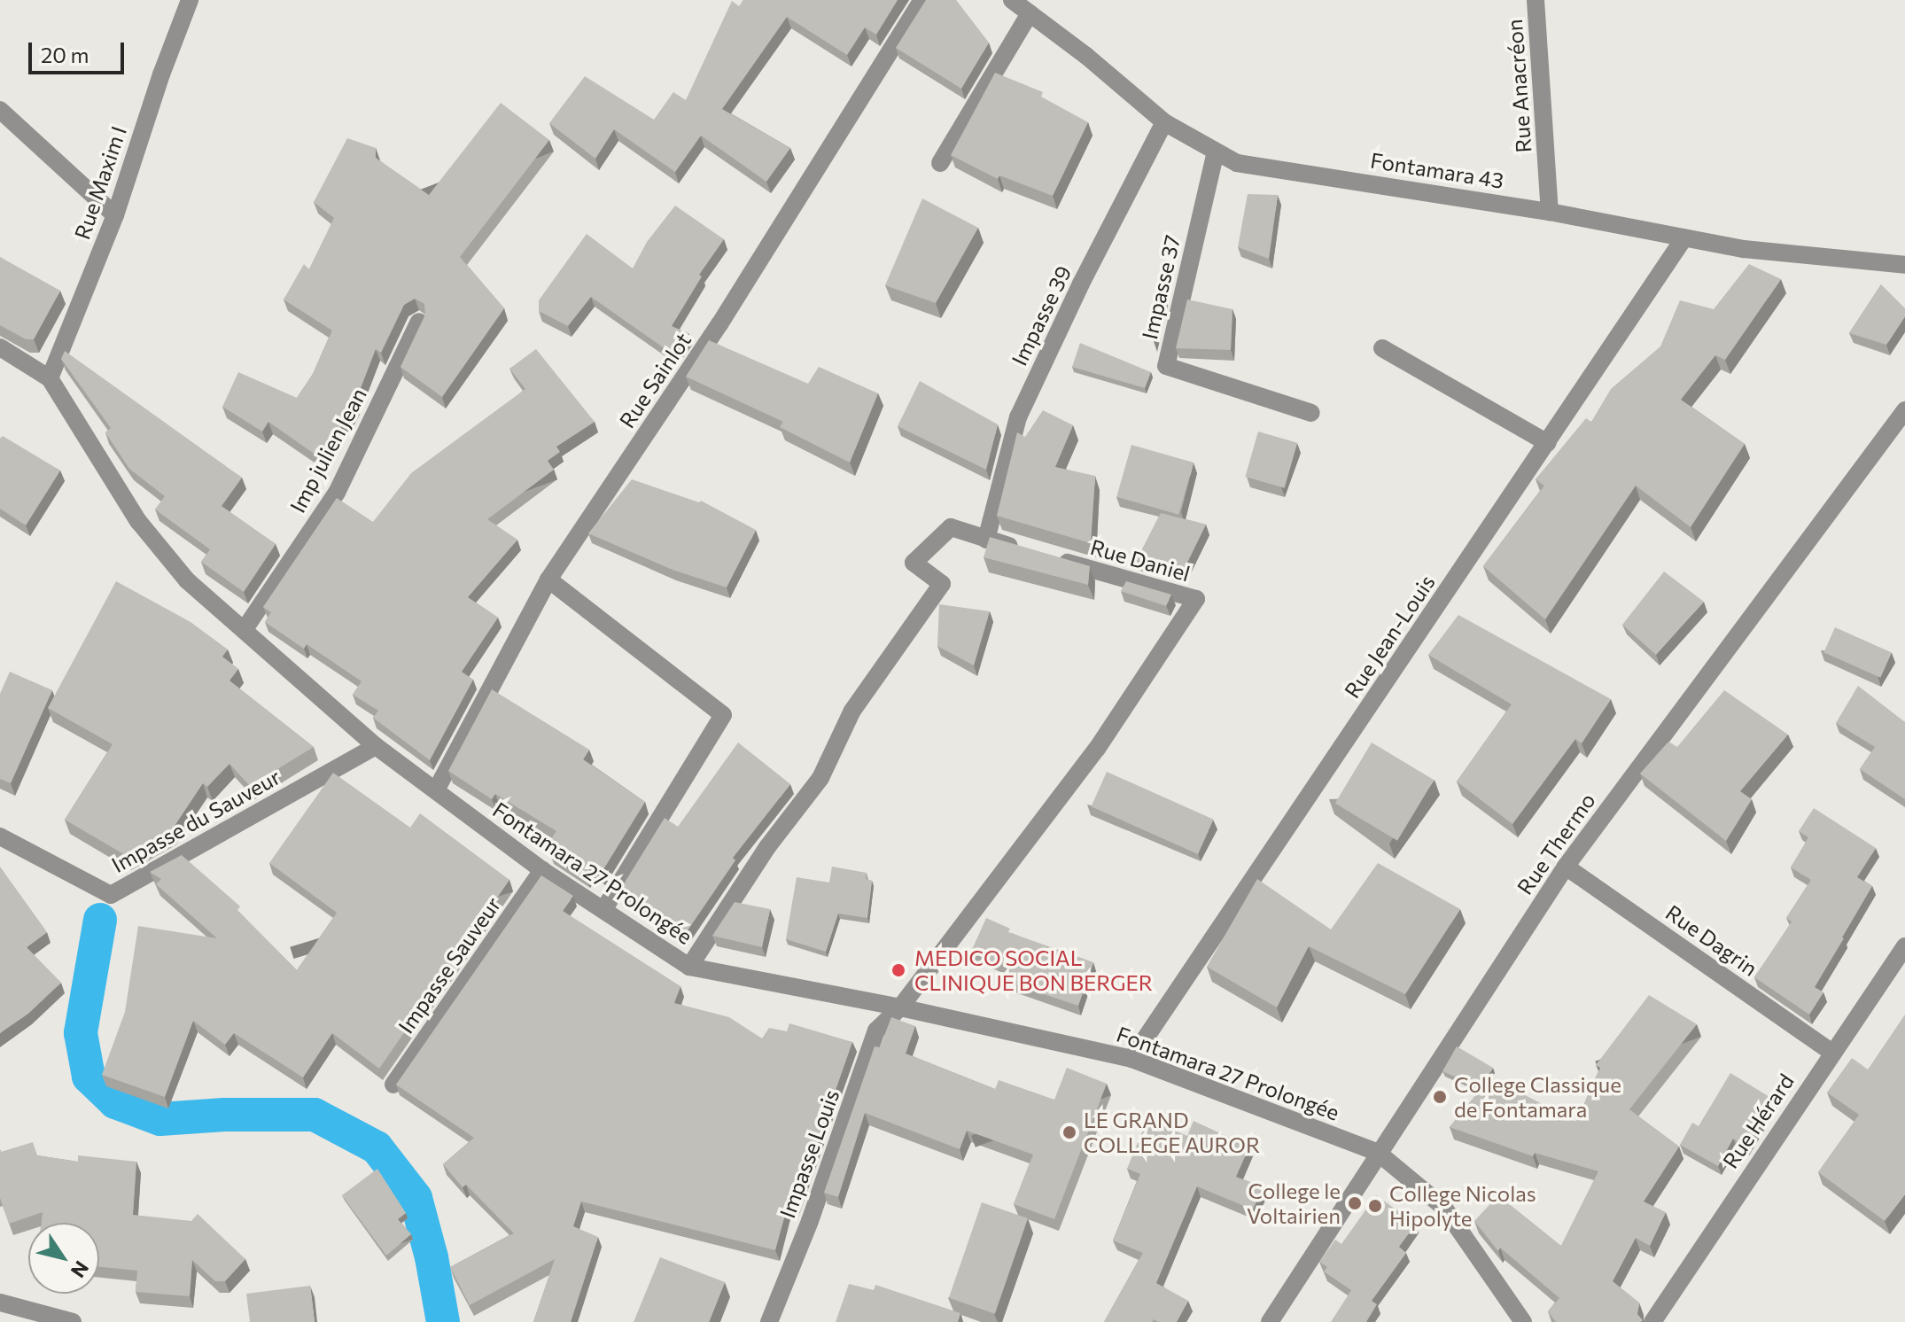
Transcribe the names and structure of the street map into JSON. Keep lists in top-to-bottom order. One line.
{"streets":{"street":["Rue Anacréon","Fontamara 43","Rue Maxim I","Impasse 37","Impasse 39","Rue Sainlot","Imp julien Jean","Rue Daniel","Rue Jean-Louis","Impasse du Sauveur","Rue Thermo","Fontamara 27 Prolongée","Rue Dagrin","Impasse Sauveur","Rue Hérard","Impasse Louis"]},"crossings":[["Rue Anacréon","Fontamara 43"],["Fontamara 43","Impasse 37"],["Fontamara 43","Impasse 39"],["Fontamara 43","Rue Jean-Louis"],["Rue Maxim I","Fontamara 27 Prolongée"],["Rue Sainlot","Fontamara 27 Prolongée"],["Imp julien Jean","Fontamara 27 Prolongée"],["Rue Daniel","Fontamara 27 Prolongée"],["Rue Daniel","Impasse Louis"],["Rue Jean-Louis","Fontamara 27 Prolongée"],["Impasse du Sauveur","Fontamara 27 Prolongée"],["Rue Thermo","Fontamara 27 Prolongée"],["Rue Thermo","Rue Dagrin"],["Fontamara 27 Prolongée","Impasse Sauveur"],["Fontamara 27 Prolongée","Impasse Louis"],["Rue Dagrin","Rue Hérard"]],"places":["MEDICO SOCIAL CLINIQUE BON BERGER","College Classique de Fontamara","LE GRAND COLLEGE AUROR","College le Voltairien","College Nicolas Hipolyte"],"scale_bar":"20 m","north":"bottom right"}
